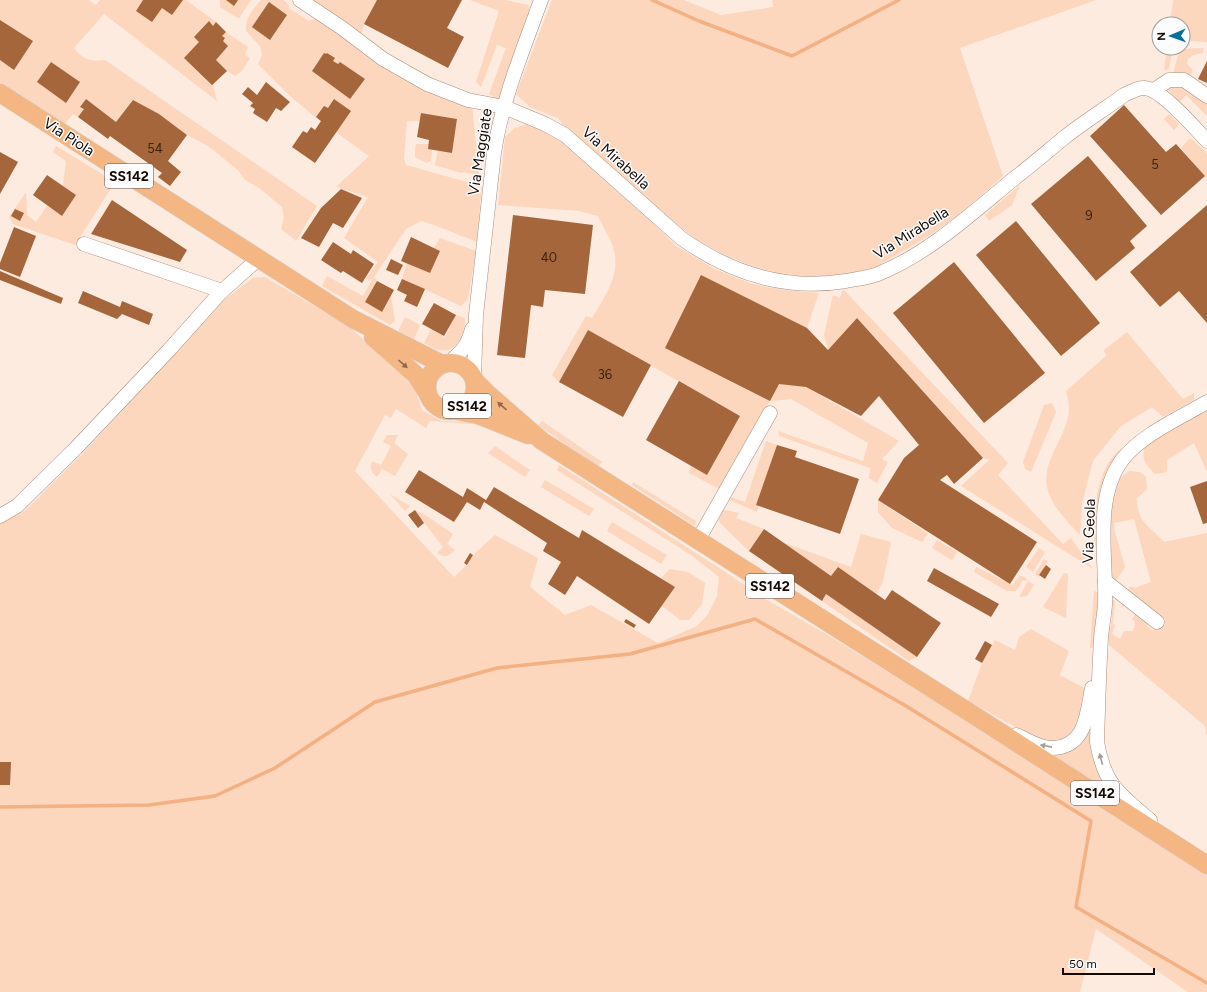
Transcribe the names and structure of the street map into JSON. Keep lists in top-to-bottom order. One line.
{"streets":{"main road":["Via Piola","SS142"],"street":["Via Maggiate","Via Mirabella","Via Geola"]},"crossings":[["Via Piola","SS142"],["Via Maggiate","Via Mirabella"],["Via Maggiate","SS142"],["SS142","Via Geola"]],"house_numbers":["54","5","9","40","36"],"scale_bar":"50 m","north":"left"}
